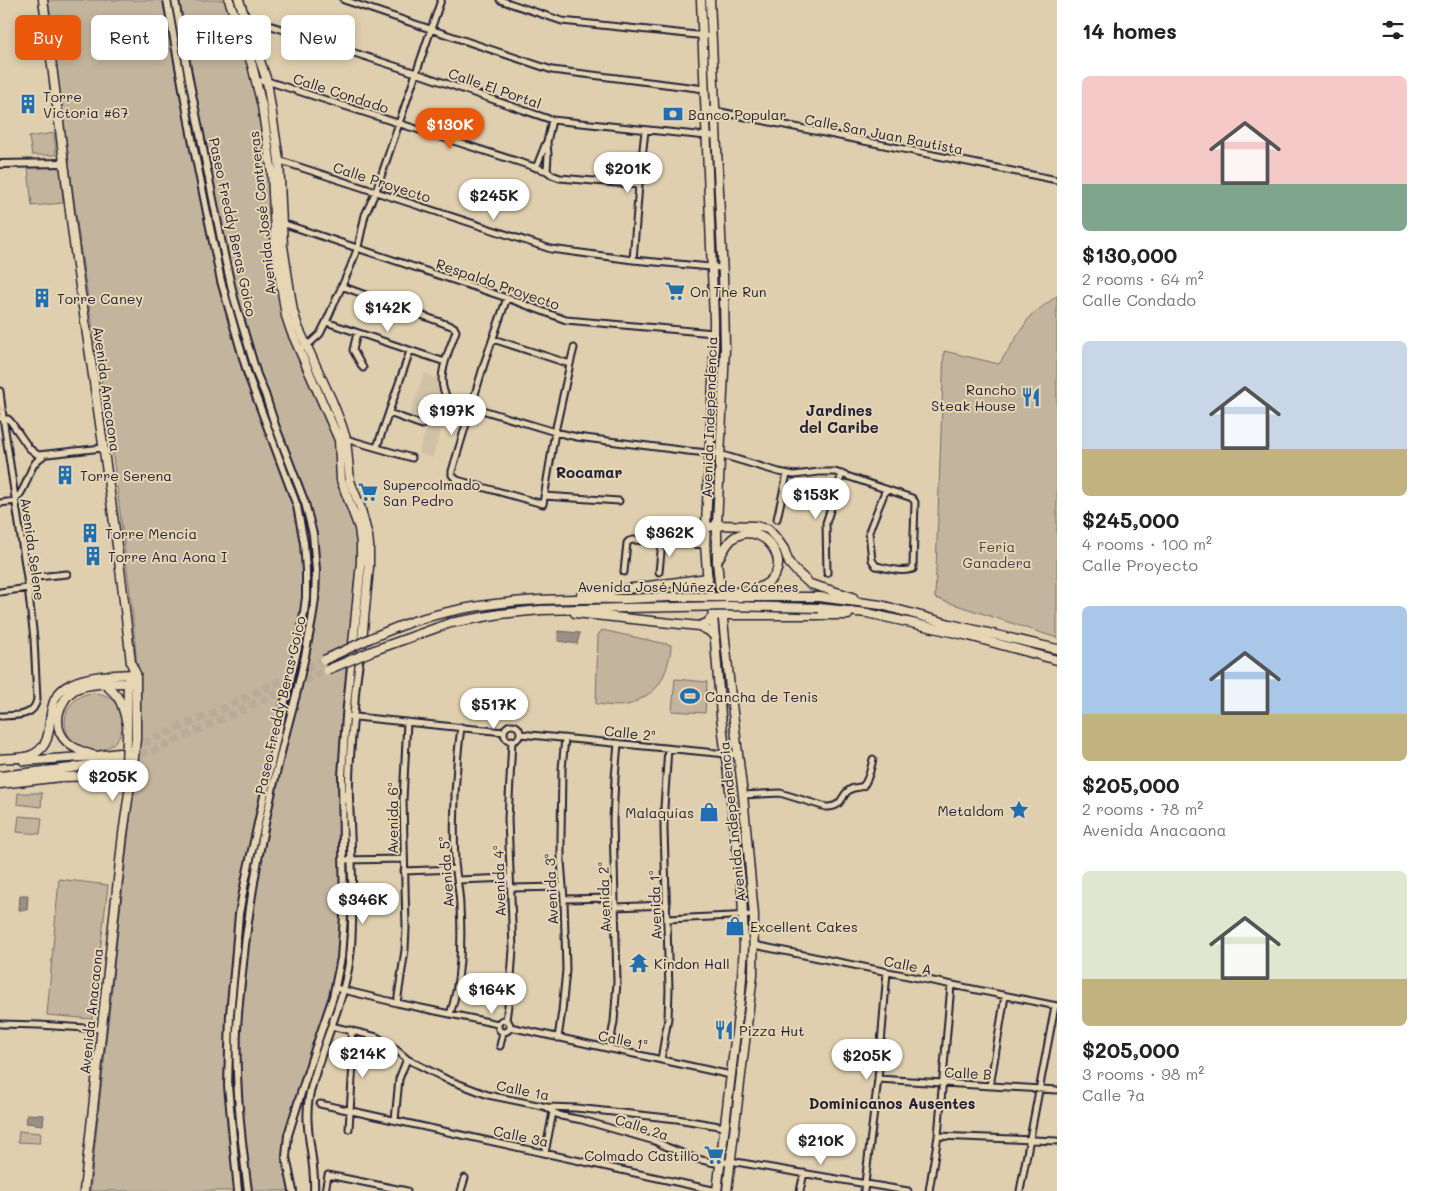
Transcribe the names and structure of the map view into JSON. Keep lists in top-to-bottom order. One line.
{"streets":{"main road":["Avenida José Contreras","Avenida Anacaona","Avenida Independencia","Avenida José Núñez de Cáceres"],"street":["Calle El Portal","Calle Condado","Calle San Juan Bautista","Calle Proyecto","Paseo Freddy Beras Goico","Respaldo Proyecto","Avenida Selene","Calle 2ª","Avenida 6ª","Avenida 5ª","Avenida 4ª","Avenida 3ª","Avenida 2ª","Avenida 1ª","Calle A","Calle 1ª","Calle B","Calle 1a","Calle 2a","Calle 3a"]},"crossings":[["Calle El Portal","Avenida Independencia"],["Calle Condado","Avenida José Contreras"],["Calle San Juan Bautista","Avenida Independencia"],["Calle Proyecto","Avenida José Contreras"],["Calle Proyecto","Avenida Independencia"],["Avenida José Contreras","Respaldo Proyecto"],["Respaldo Proyecto","Avenida Independencia"],["Avenida Independencia","Calle 2ª"],["Avenida Independencia","Calle A"],["Avenida Independencia","Calle 1ª"],["Avenida Independencia","Calle 1a"],["Avenida Independencia","Calle 2a"],["Avenida Independencia","Calle 3a"],["Calle 2ª","Avenida 4ª"],["Calle 2ª","Avenida 3ª"],["Calle 2ª","Avenida 2ª"],["Calle 2ª","Avenida 1ª"],["Avenida 4ª","Calle 1ª"],["Avenida 3ª","Calle 1ª"],["Avenida 2ª","Calle 1ª"],["Avenida 1ª","Calle 1ª"],["Calle 1a","Calle 2a"]],"districts":["Jardines del Caribe","Rocamar","Dominicanos Ausentes"],"parks":["Feria Ganadera"],"places":{"building":["Torre Victoria #67","Torre Caney","Torre Serena","Torre Mencia","Torre Ana Aona I"],"bank":["Banco Popular"],"supermarket":["On The Run","Supercolmado San Pedro","Colmado Castillo"],"restaurant":["Rancho Steak House","Pizza Hut"],"sports":["Cancha de Tenis"],"place":["Metaldom"],"shop":["Malaquías","Excellent Cakes"],"temple":["Kindon Hall"]},"page":{"heading":"14 homes","chip":["Buy","Rent","Filters","New"],"list":[{"name":"$130,000","note":"2 rooms · 64 m² · Calle Condado"},{"name":"$245,000","note":"4 rooms · 100 m² · Calle Proyecto"},{"name":"$205,000","note":"2 rooms · 78 m² · Avenida Anacaona"},{"name":"$205,000","note":"3 rooms · 98 m² · Calle 7a"}],"price":["$130K","$201K","$245K","$142K","$197K","$153K","$362K","$517K","$205K","$346K","$164K","$214K","$205K","$210K"]}}
